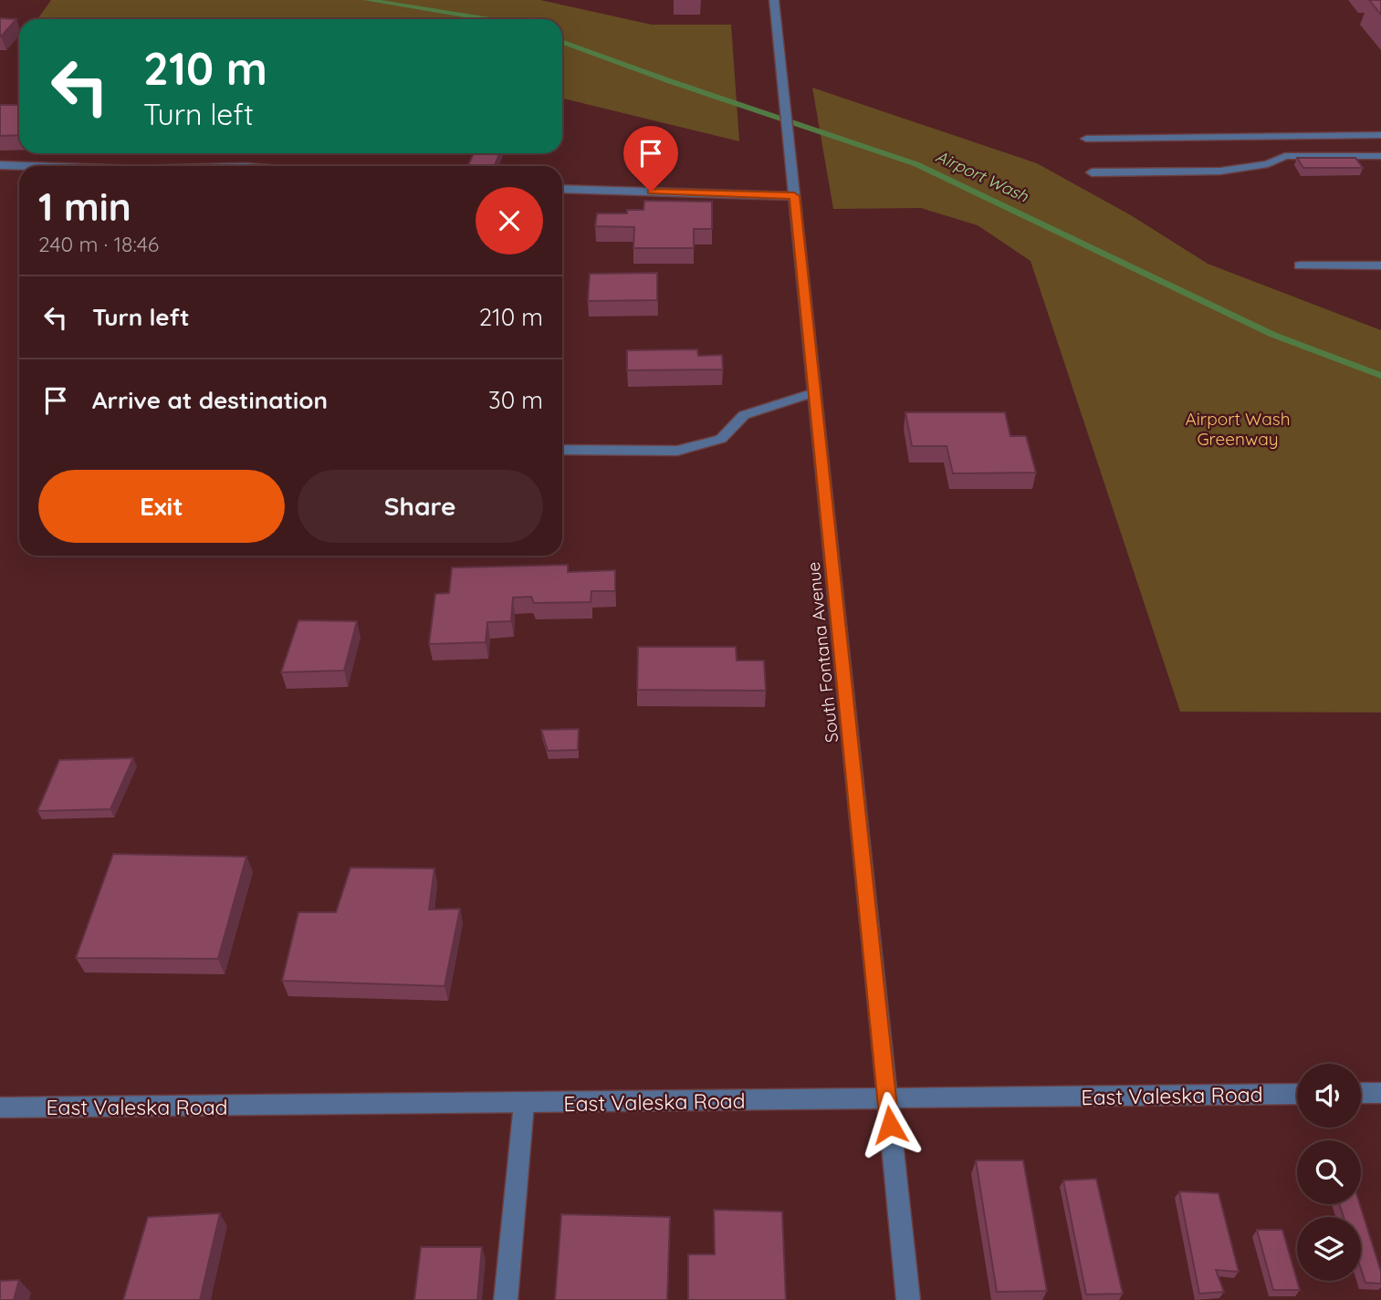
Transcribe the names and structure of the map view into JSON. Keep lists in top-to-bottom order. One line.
{"streets":{"street":["South Fontana Avenue","East Valeska Road"]},"crossings":[["South Fontana Avenue","East Valeska Road"]],"water":["Airport Wash"],"parks":["Airport Wash Greenway"],"page":{"turn":["210 m","Turn left"],"heading":["1 min","240 m · 18:46"],"list":[{"name":"Turn left","value":"210 m"},{"name":"Arrive at destination","value":"30 m"}],"buttons":["Exit","Share"]}}
